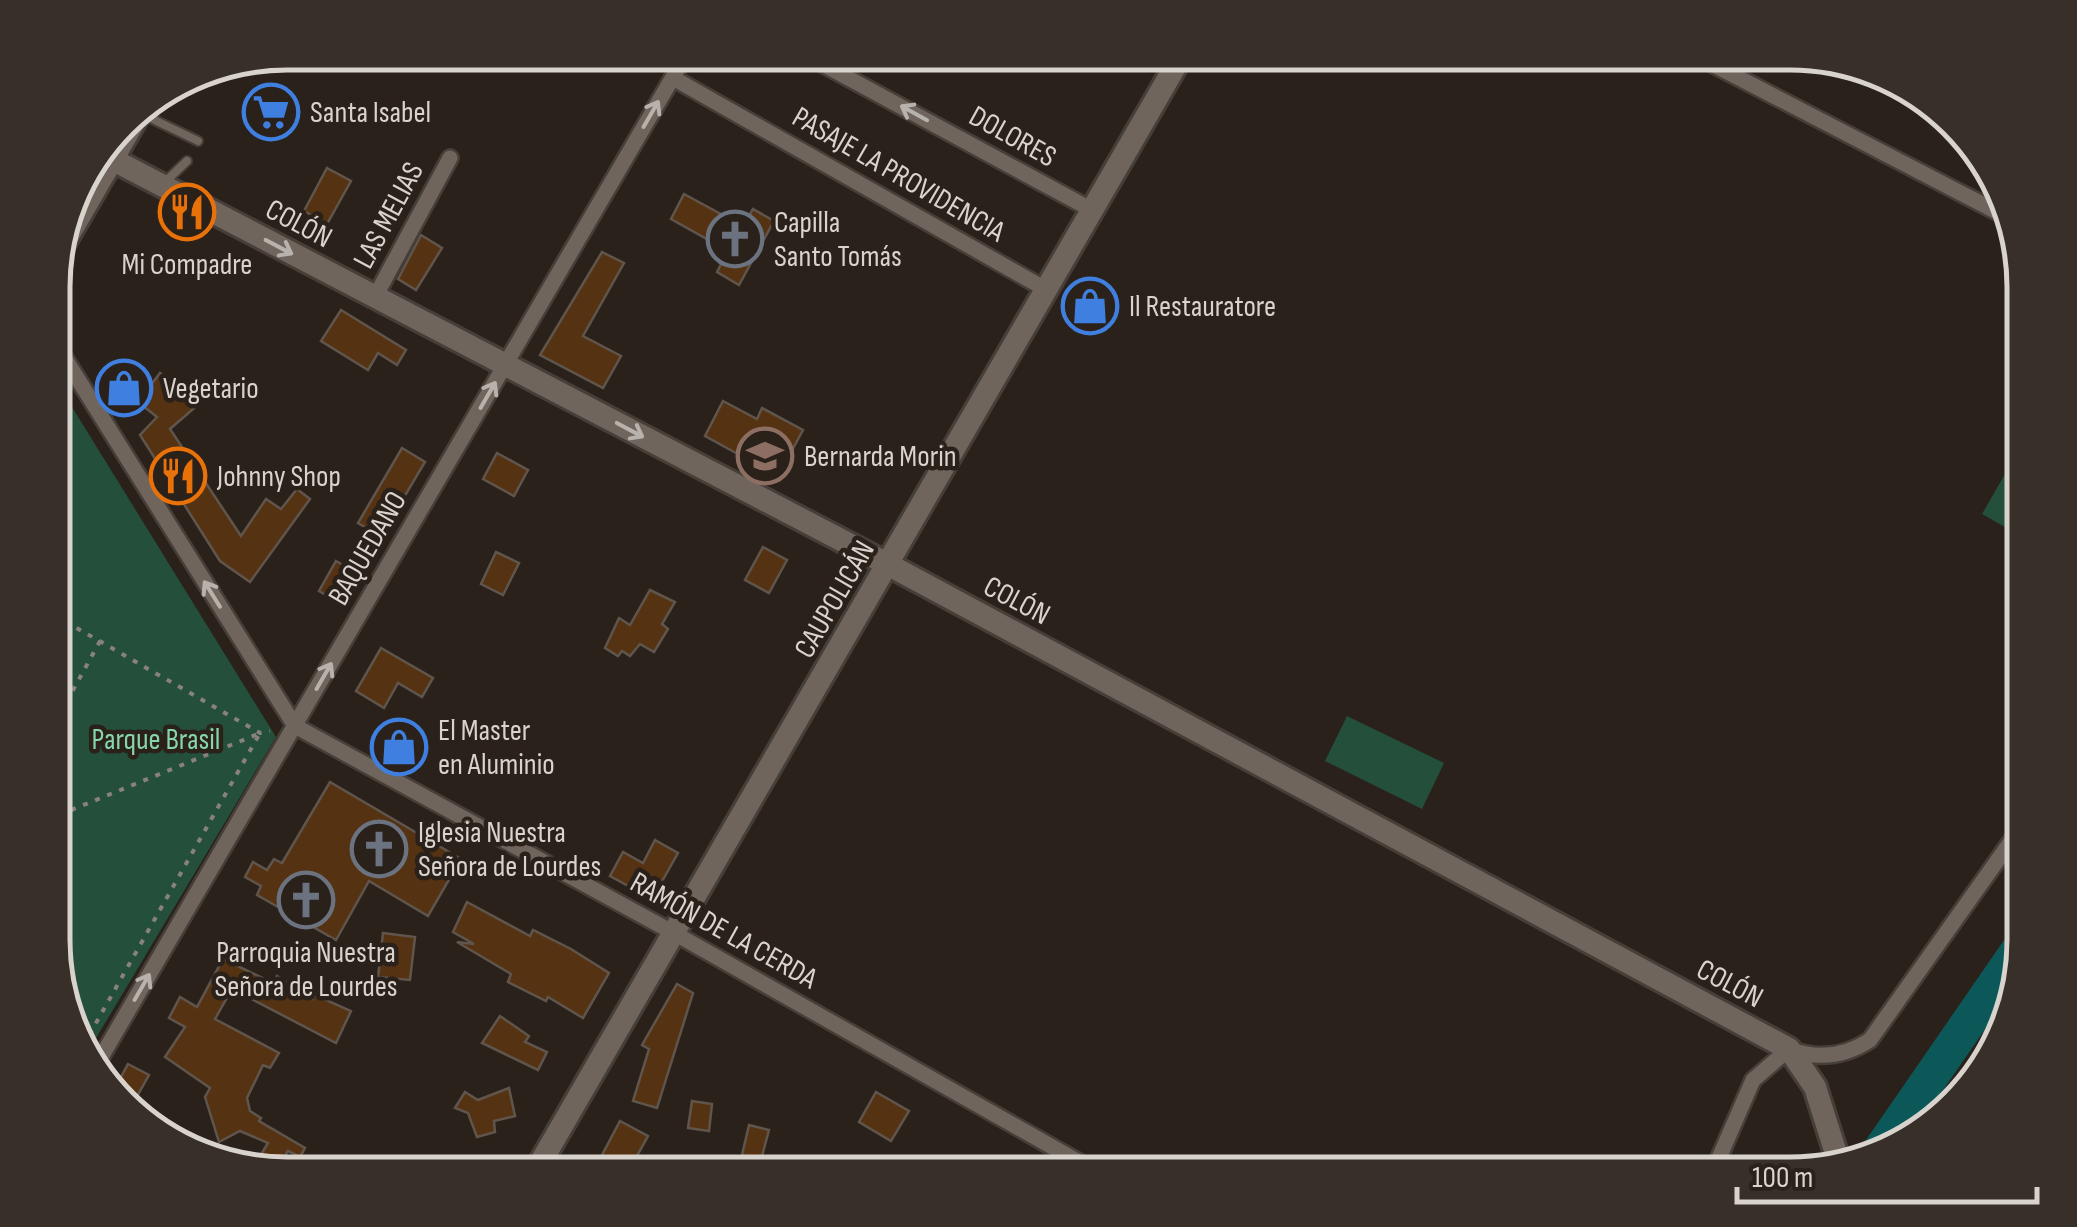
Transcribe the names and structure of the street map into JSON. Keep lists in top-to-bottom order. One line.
{"streets":{"street":["DOLORES","PASAJE LA PROVIDENCIA","LAS MELIAS","COLÓN","BAQUEDANO","CAUPOLICÁN","RAMÓN DE LA CERDA"]},"crossings":[["DOLORES","CAUPOLICÁN"],["PASAJE LA PROVIDENCIA","BAQUEDANO"],["PASAJE LA PROVIDENCIA","CAUPOLICÁN"],["LAS MELIAS","COLÓN"],["COLÓN","BAQUEDANO"],["COLÓN","CAUPOLICÁN"],["BAQUEDANO","RAMÓN DE LA CERDA"],["CAUPOLICÁN","RAMÓN DE LA CERDA"]],"one_way":["DOLORES","BAQUEDANO"],"parks":["Parque Brasil"],"places":{"supermarket":["Santa Isabel"],"restaurant":["Mi Compadre","Johnny Shop"],"church":["Capilla Santo Tomás","Iglesia Nuestra Señora de Lourdes","Parroquia Nuestra Señora de Lourdes"],"shop":["Il Restauratore","Vegetario","El Master en Aluminio"],"school or university":["Bernarda Morin"]},"scale_bar":"100 m"}
